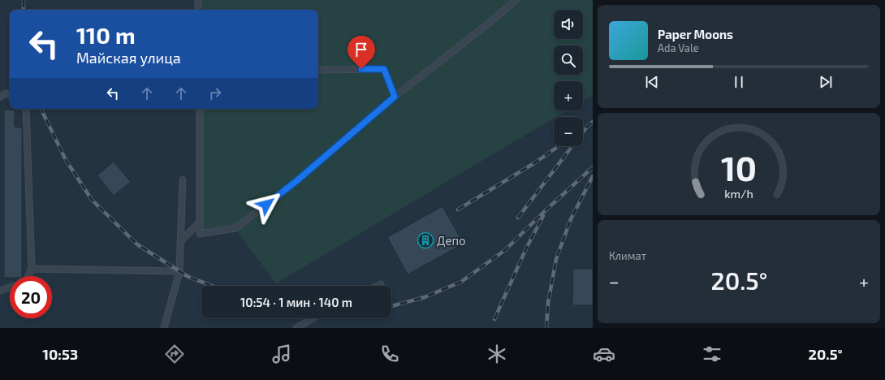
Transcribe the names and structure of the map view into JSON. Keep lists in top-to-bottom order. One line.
{"places":{"building":["Депо"]},"page":{"map_buttons":["+","−"],"turn":["110 m","Майская улица"],"song":["Paper Moons","Ada Vale"],"tile":"Климат","heat":["−","20.5°","+"],"limit":"20","trip":"10:54 · 1 мин · 140 m","tabs":["10:53","20.5°"],"gauge":["10","km/h"]}}
